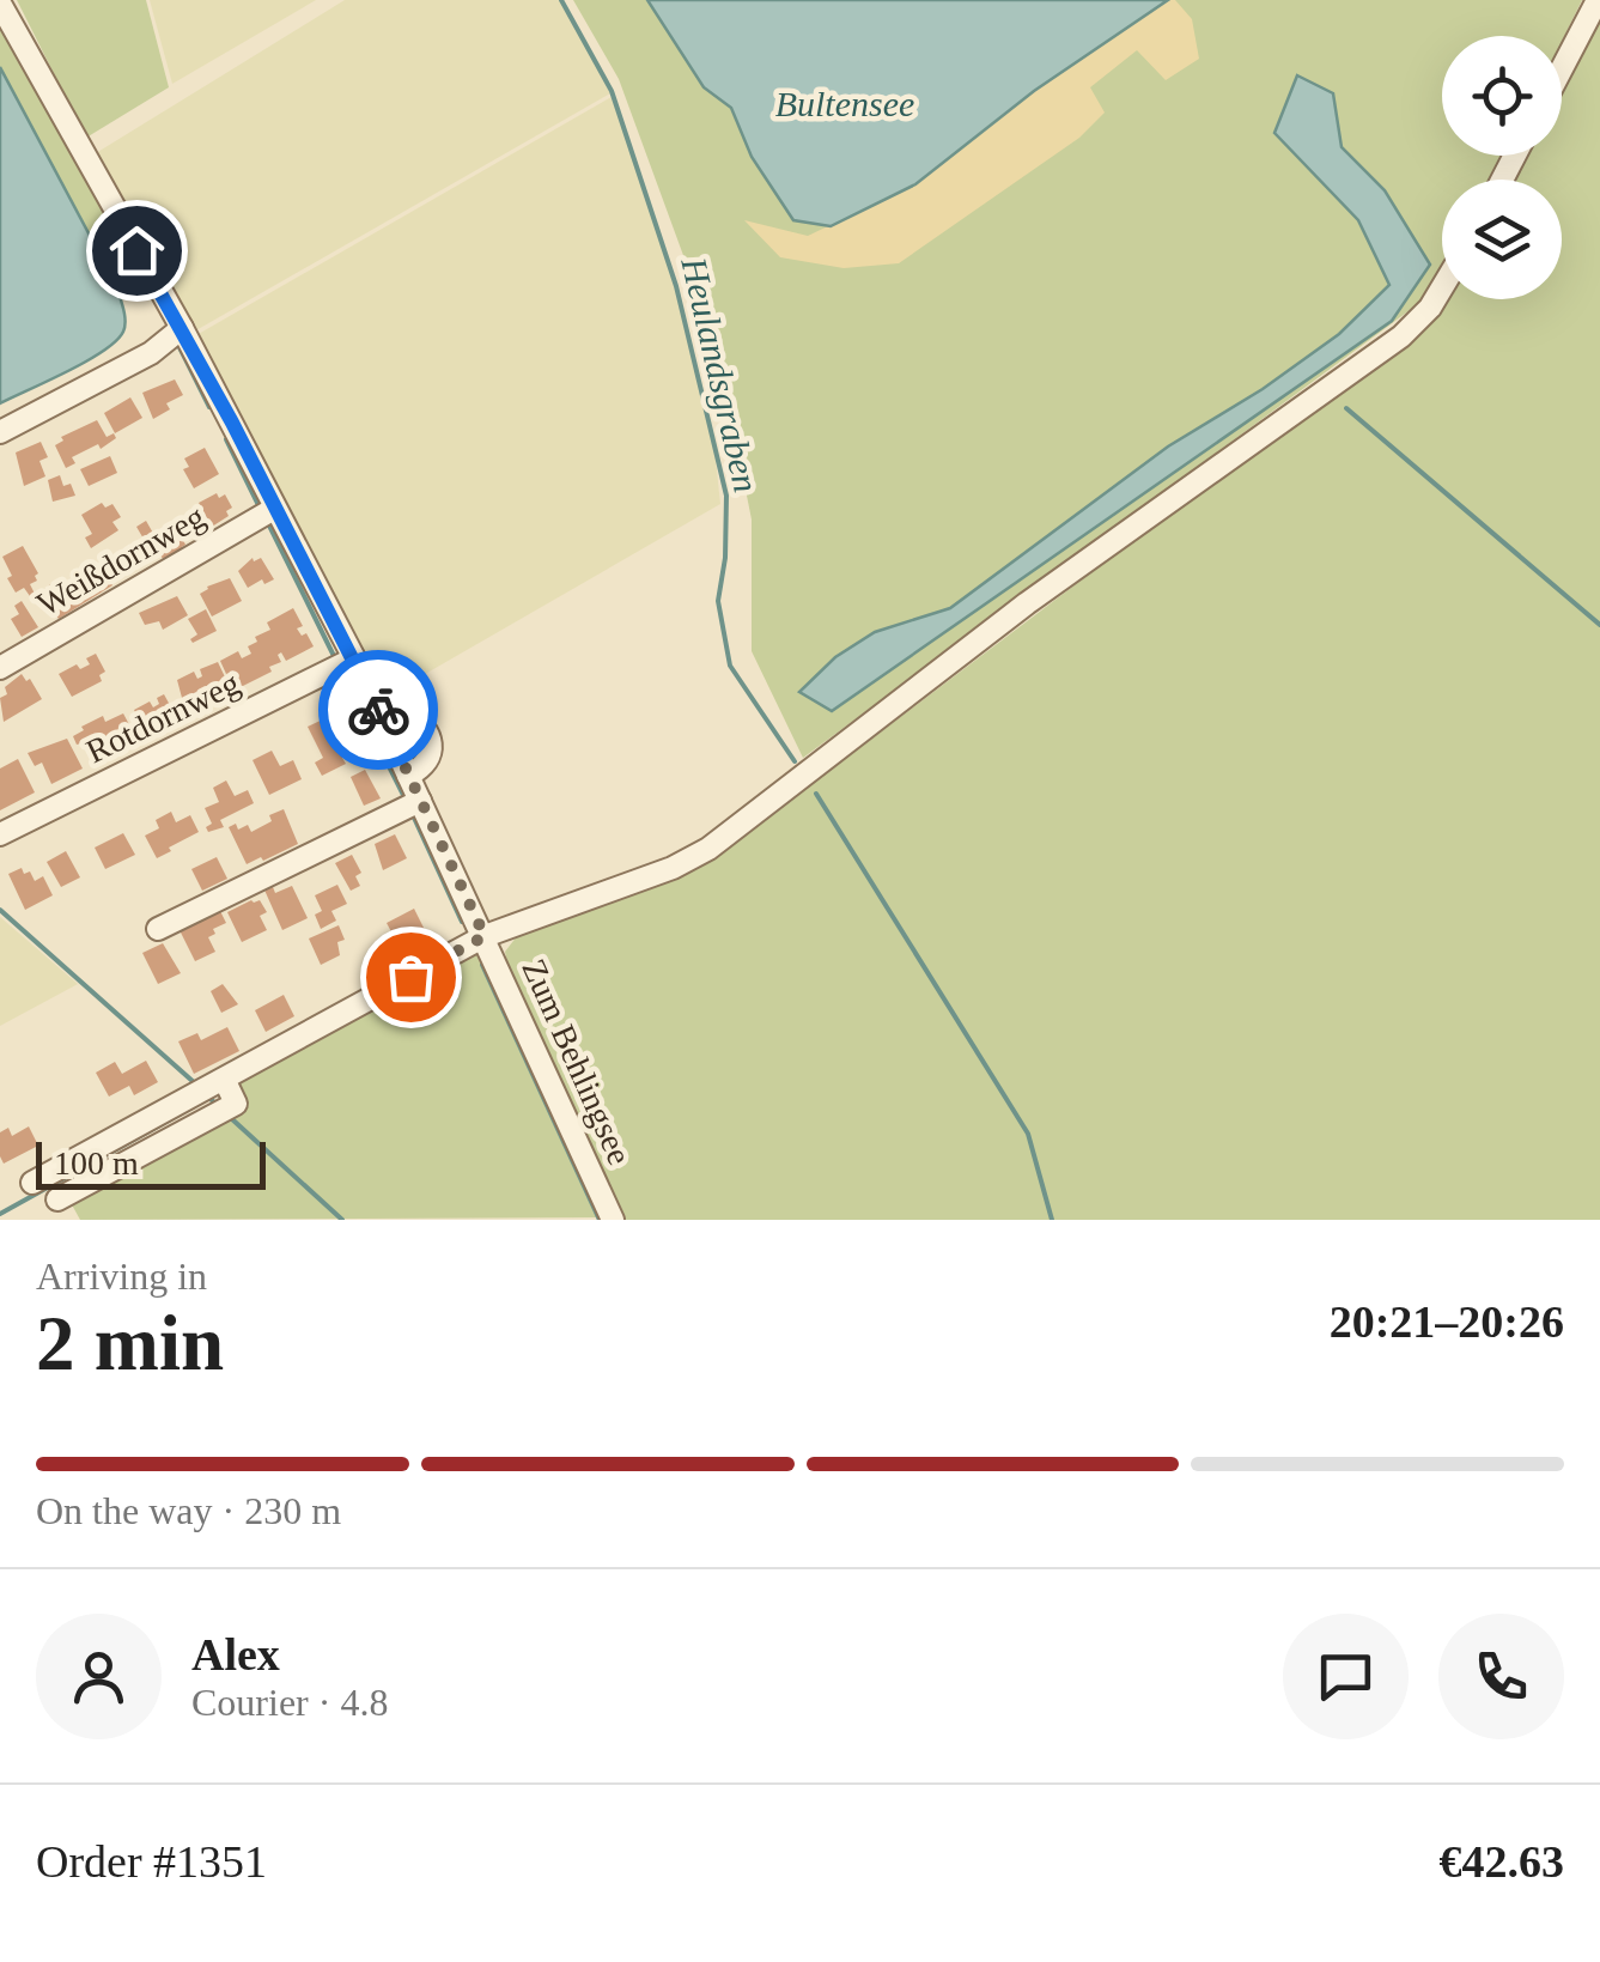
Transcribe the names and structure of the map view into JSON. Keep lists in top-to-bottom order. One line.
{"streets":{"street":["Weißdornweg","Rotdornweg","Zum Behlingsee"]},"crossings":[["Weißdornweg","Zum Behlingsee"],["Rotdornweg","Zum Behlingsee"]],"water":["Bultensee","Heulandsgraben"],"scale_bar":"100 m","page":{"scale":"100 m","heading":["2 min","Arriving in","20:21–20:26"],"panel":["Alex","Courier · 4.8","Order #1351","€42.63"],"bar":"On the way · 230 m"}}
